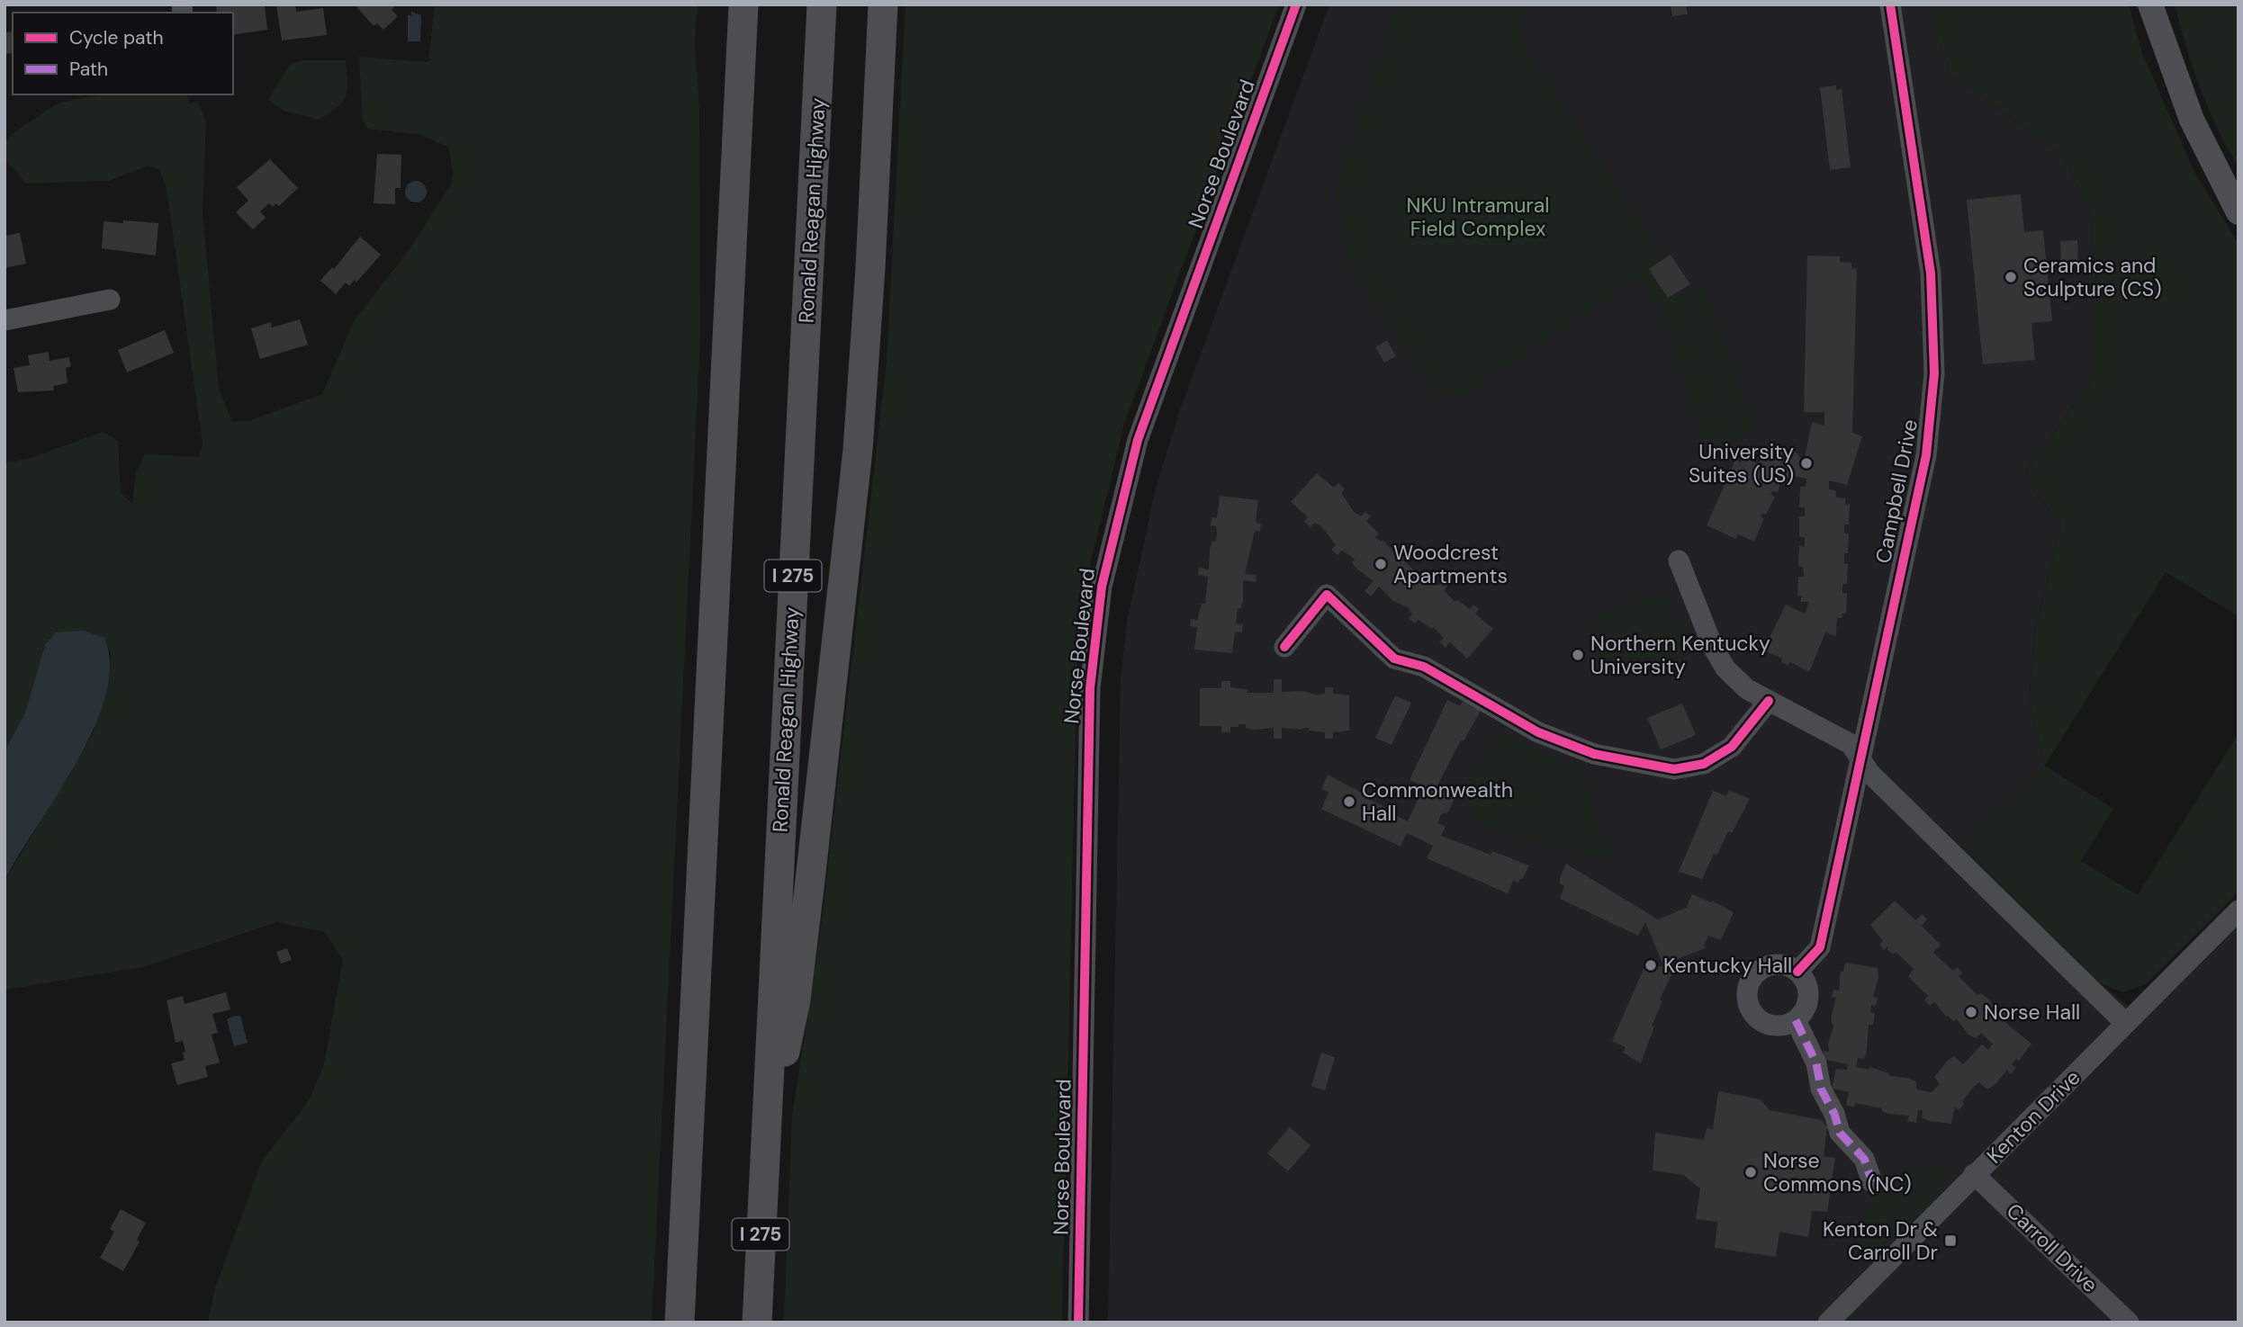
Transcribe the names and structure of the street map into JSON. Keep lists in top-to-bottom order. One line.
{"streets":{"highway":["Ronald Reagan Highway","I 275"],"street":["Norse Boulevard","Campbell Drive","Kenton Drive","Carroll Drive"]},"crossings":[["Kenton Drive","Carroll Drive"]],"parks":["NKU Intramural Field Complex"],"places":{"other":["Ceramics and Sculpture (CS)","University Suites (US)","Woodcrest Apartments","Northern Kentucky University","Commonwealth Hall","Kentucky Hall","Norse Hall","Norse Commons (NC)"],"transit":["Kenton Dr & Carroll Dr"]},"legend":["Cycle path","Path"]}
